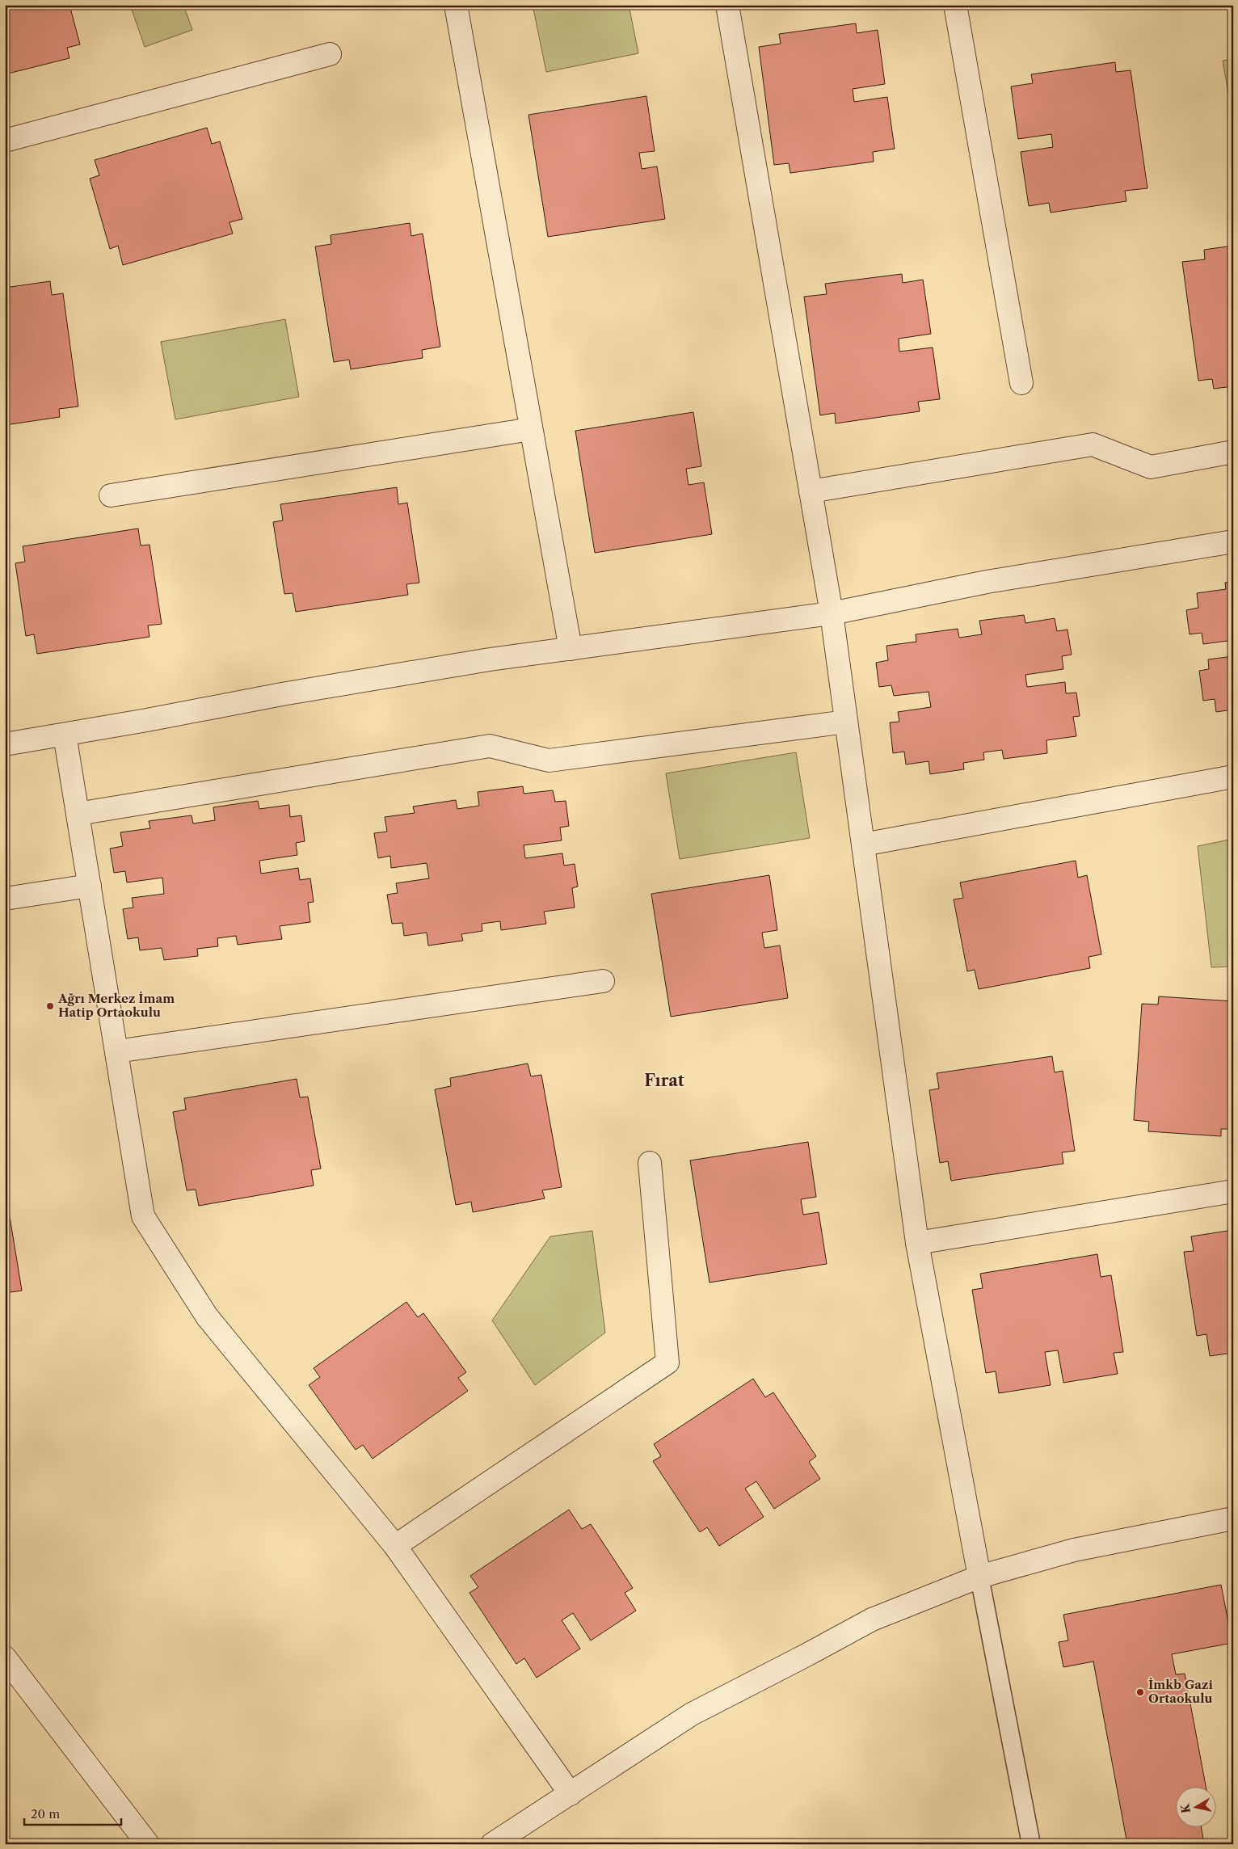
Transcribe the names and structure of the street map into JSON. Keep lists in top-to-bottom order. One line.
{"districts":["Fırat"],"places":["Ağrı Merkez İmam Hatip Ortaokulu","İmkb Gazi Ortaokulu"],"scale_bar":"20 m","north":"left"}
